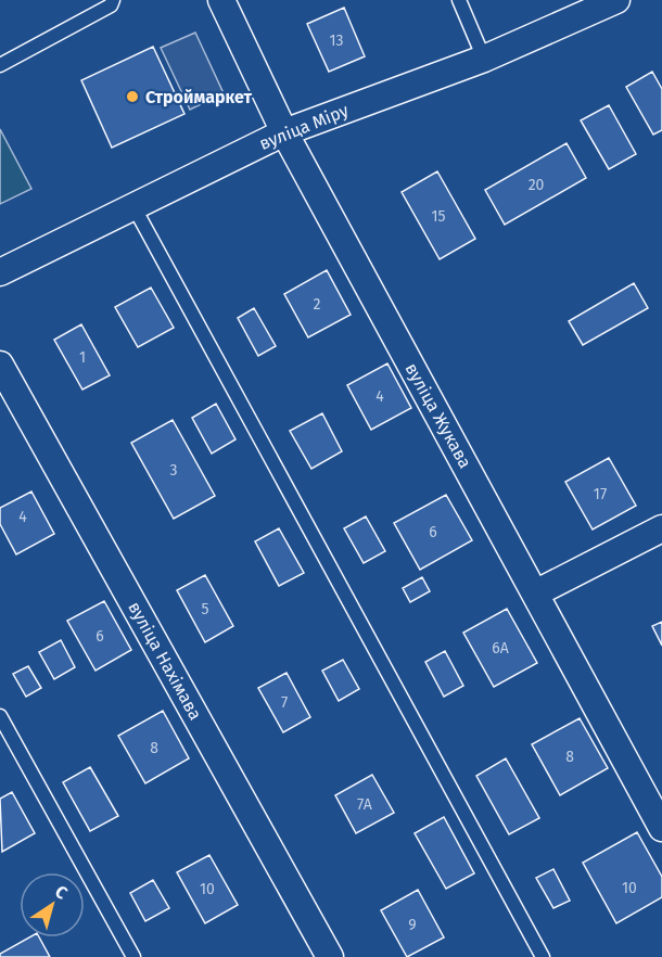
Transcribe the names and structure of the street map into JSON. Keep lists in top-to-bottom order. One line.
{"streets":{"street":["вуліца Міру","вуліца Жукава","вуліца Нахімава"]},"crossings":[["вуліца Міру","вуліца Жукава"]],"places":["Строймаркет"],"house_numbers":["13","20","15","2","1","4","3","17","4","6","5","6","6А","7","8","8","7А","10","10","9"],"north":"top right"}
